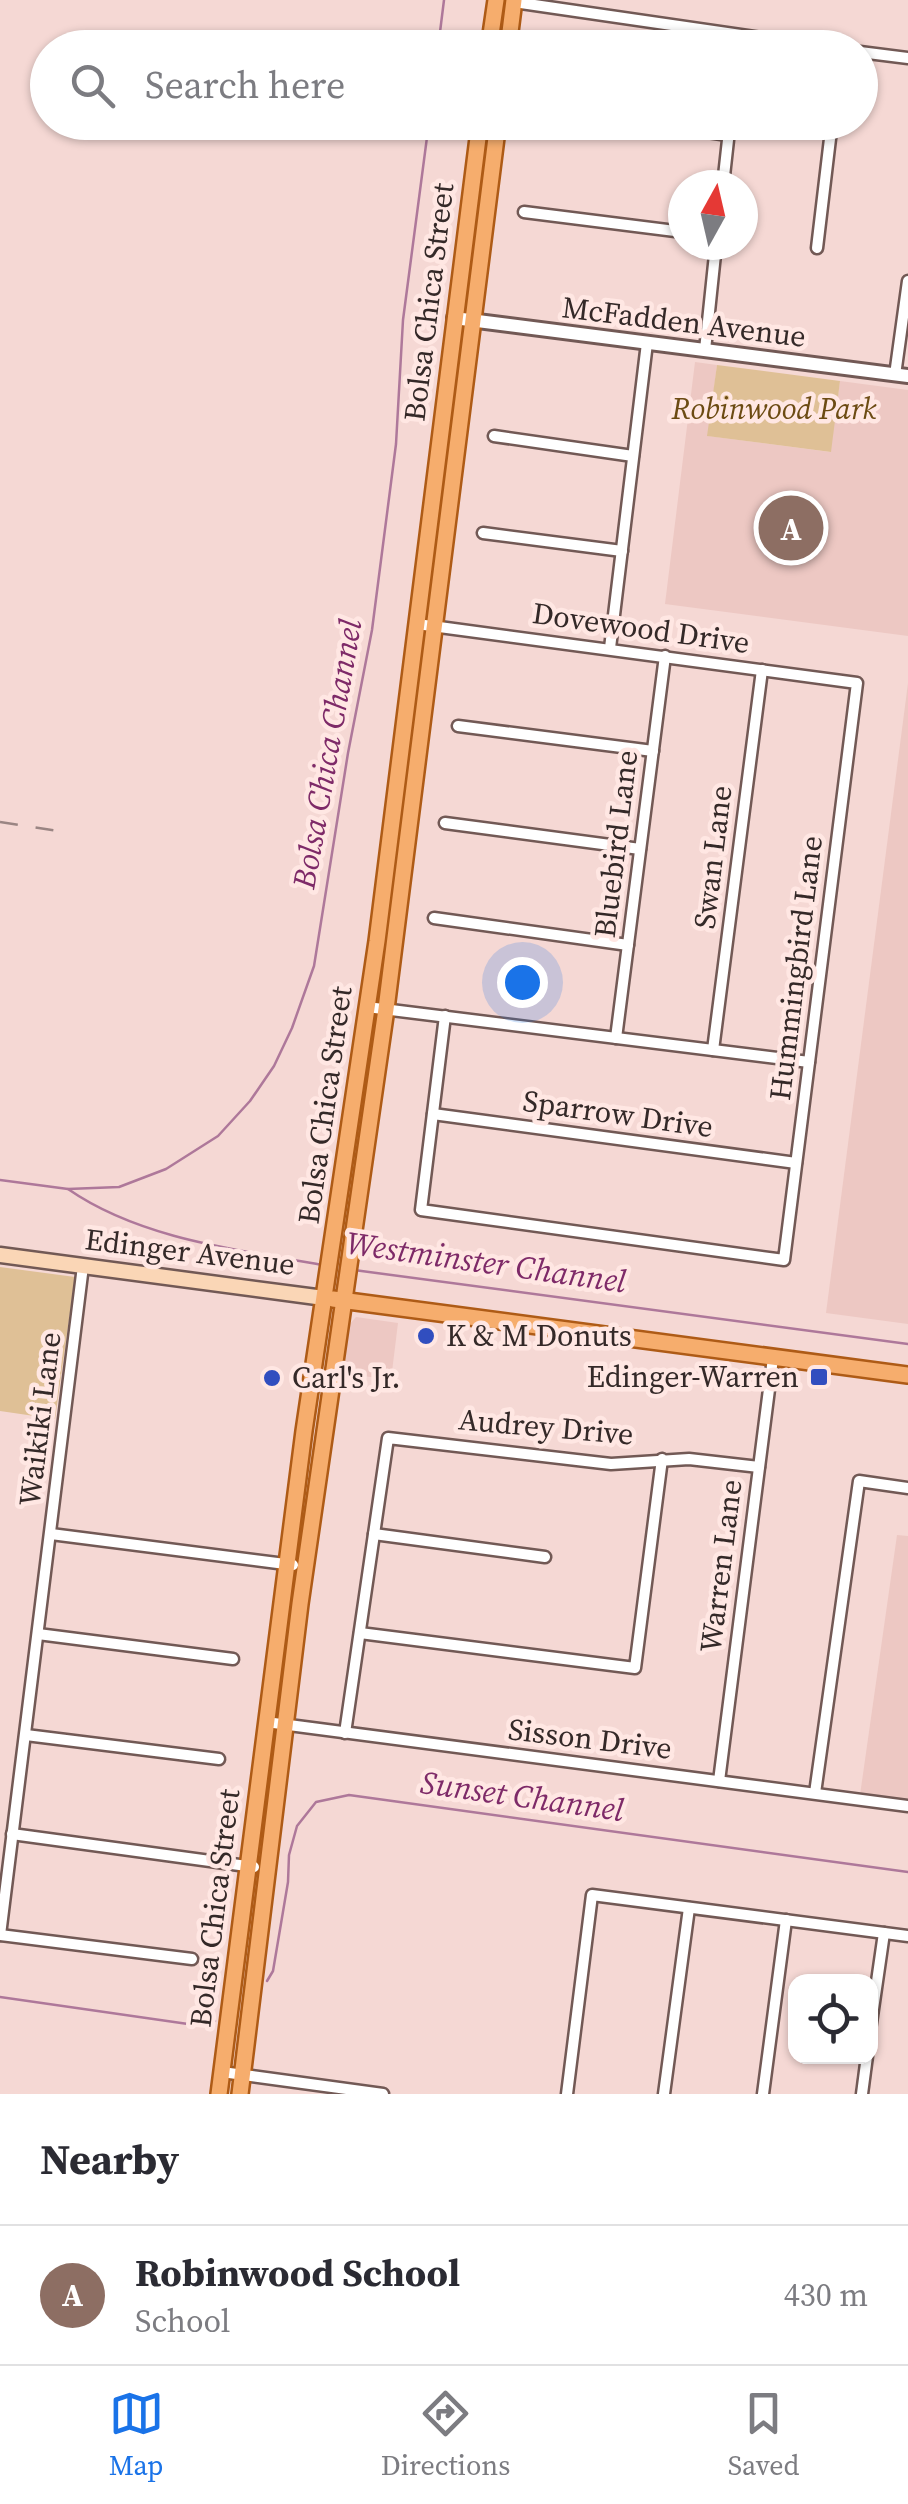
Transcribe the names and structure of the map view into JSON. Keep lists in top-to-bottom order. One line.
{"streets":{"main road":["Bolsa Chica Street","Edinger Avenue"],"street":["McFadden Avenue","Dovewood Drive","Bluebird Lane","Swan Lane","Hummingbird Lane","Sparrow Drive","Waikiki Lane","Audrey Drive","Warren Lane","Sisson Drive"]},"crossings":[["Bolsa Chica Street","McFadden Avenue"],["Bolsa Chica Street","Dovewood Drive"],["Bolsa Chica Street","Edinger Avenue"],["Bolsa Chica Street","Sisson Drive"],["Dovewood Drive","Bluebird Lane"],["Dovewood Drive","Swan Lane"],["Dovewood Drive","Hummingbird Lane"],["Hummingbird Lane","Sparrow Drive"],["Edinger Avenue","Waikiki Lane"],["Edinger Avenue","Warren Lane"],["Audrey Drive","Warren Lane"],["Warren Lane","Sisson Drive"]],"water":["Bolsa Chica Channel","Westminster Channel","Sunset Channel"],"parks":["Robinwood Park"],"places":{"other":["K & M Donuts","Carl's Jr."],"transit":["Edinger-Warren"]},"north":"top","page":{"search":"Search here","pins":"A","heading":"Nearby","list":[{"mark":"A","name":"Robinwood School","note":"School","value":"430 m"}],"nav":["Map","Directions","Saved"]}}
